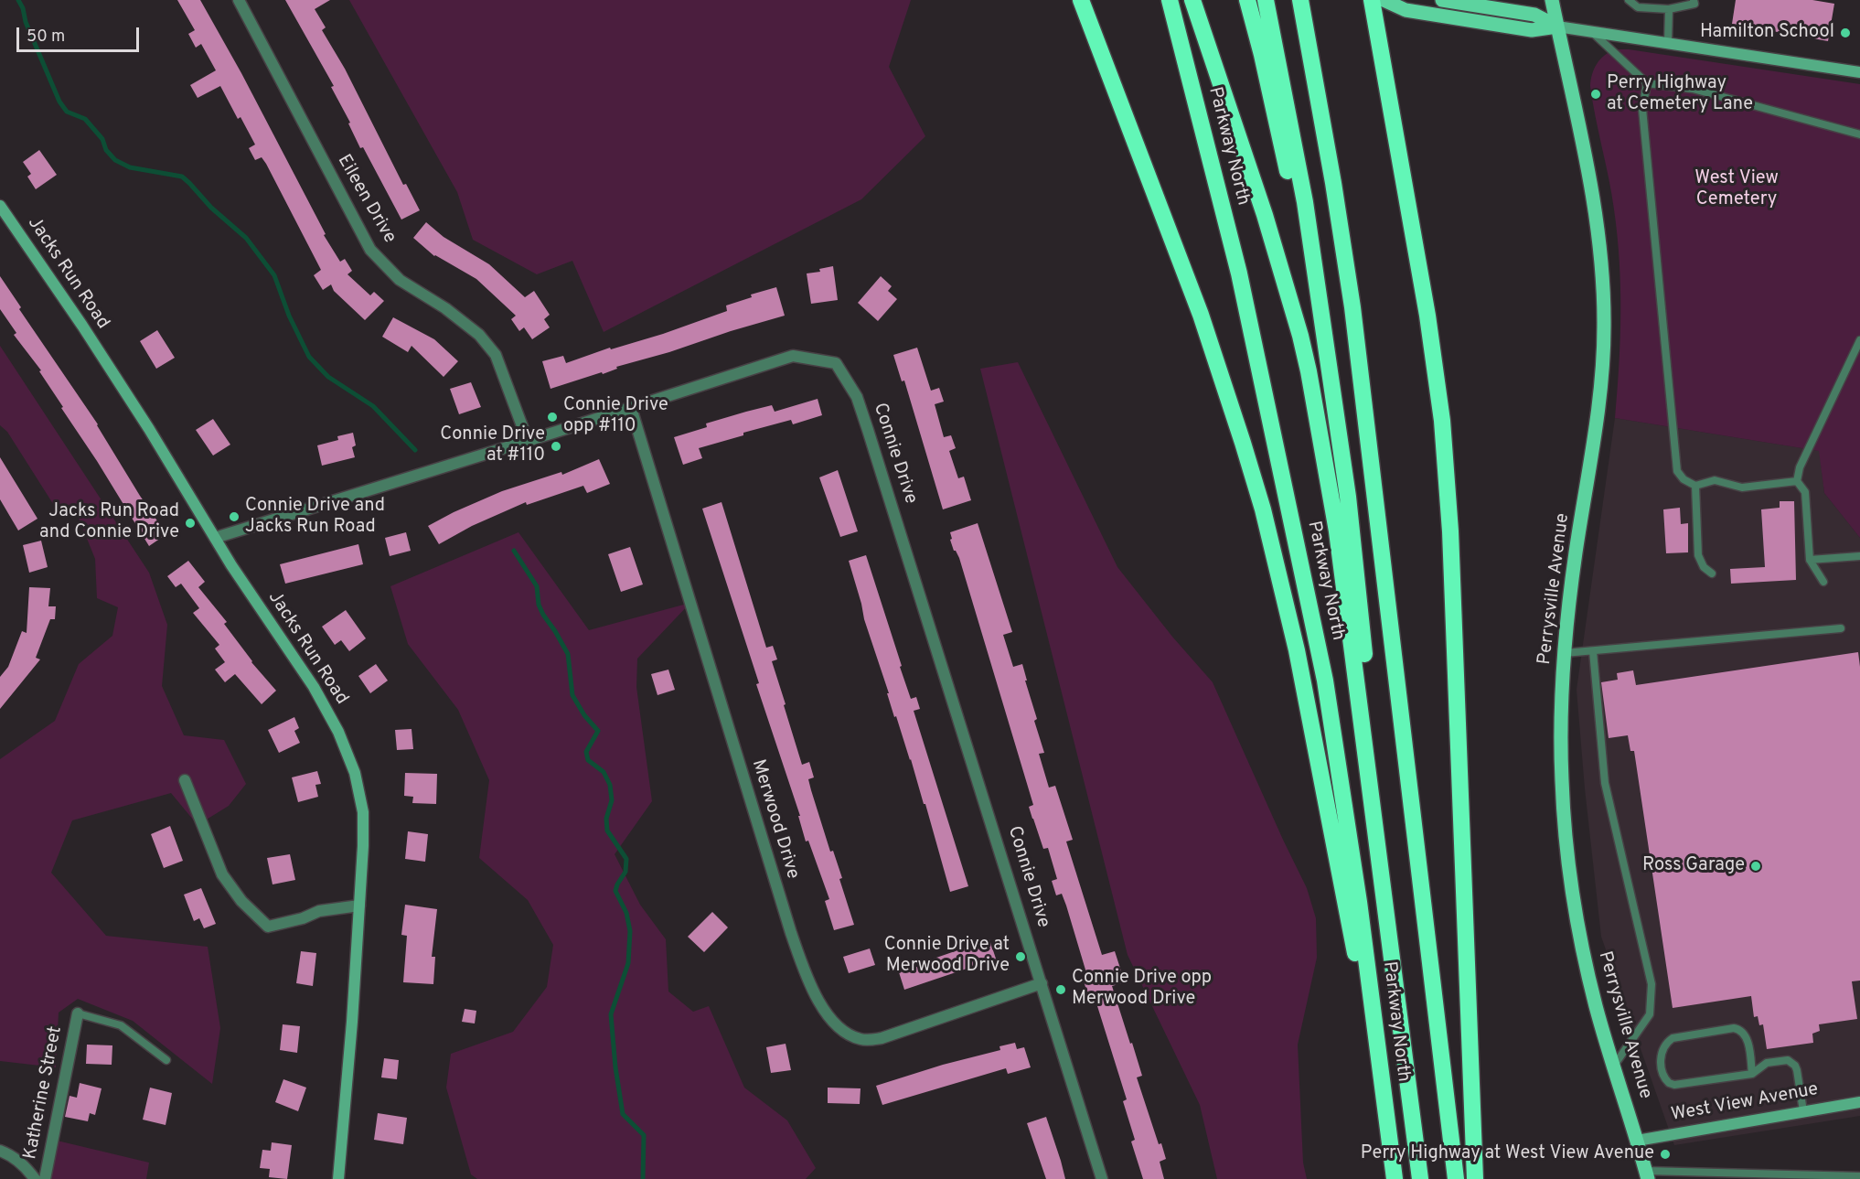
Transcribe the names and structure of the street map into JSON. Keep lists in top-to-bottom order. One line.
{"streets":{"highway":["Parkway North"],"main road":["Perrysville Avenue"],"street":["Eileen Drive","Jacks Run Road","Connie Drive","Merwood Drive","Katherine Street","West View Avenue"]},"crossings":[["Eileen Drive","Connie Drive"],["Jacks Run Road","Connie Drive"],["Connie Drive","Merwood Drive"],["Perrysville Avenue","West View Avenue"]],"parks":["West View Cemetery"],"places":["Hamilton School","Perry Highway at Cemetery Lane","Connie Drive opp #110","Connie Drive at #110","Connie Drive and Jacks Run Road","Jacks Run Road and Connie Drive","Ross Garage","Connie Drive at Merwood Drive","Connie Drive opp Merwood Drive","Perry Highway at West View Avenue"],"scale_bar":"50 m"}
